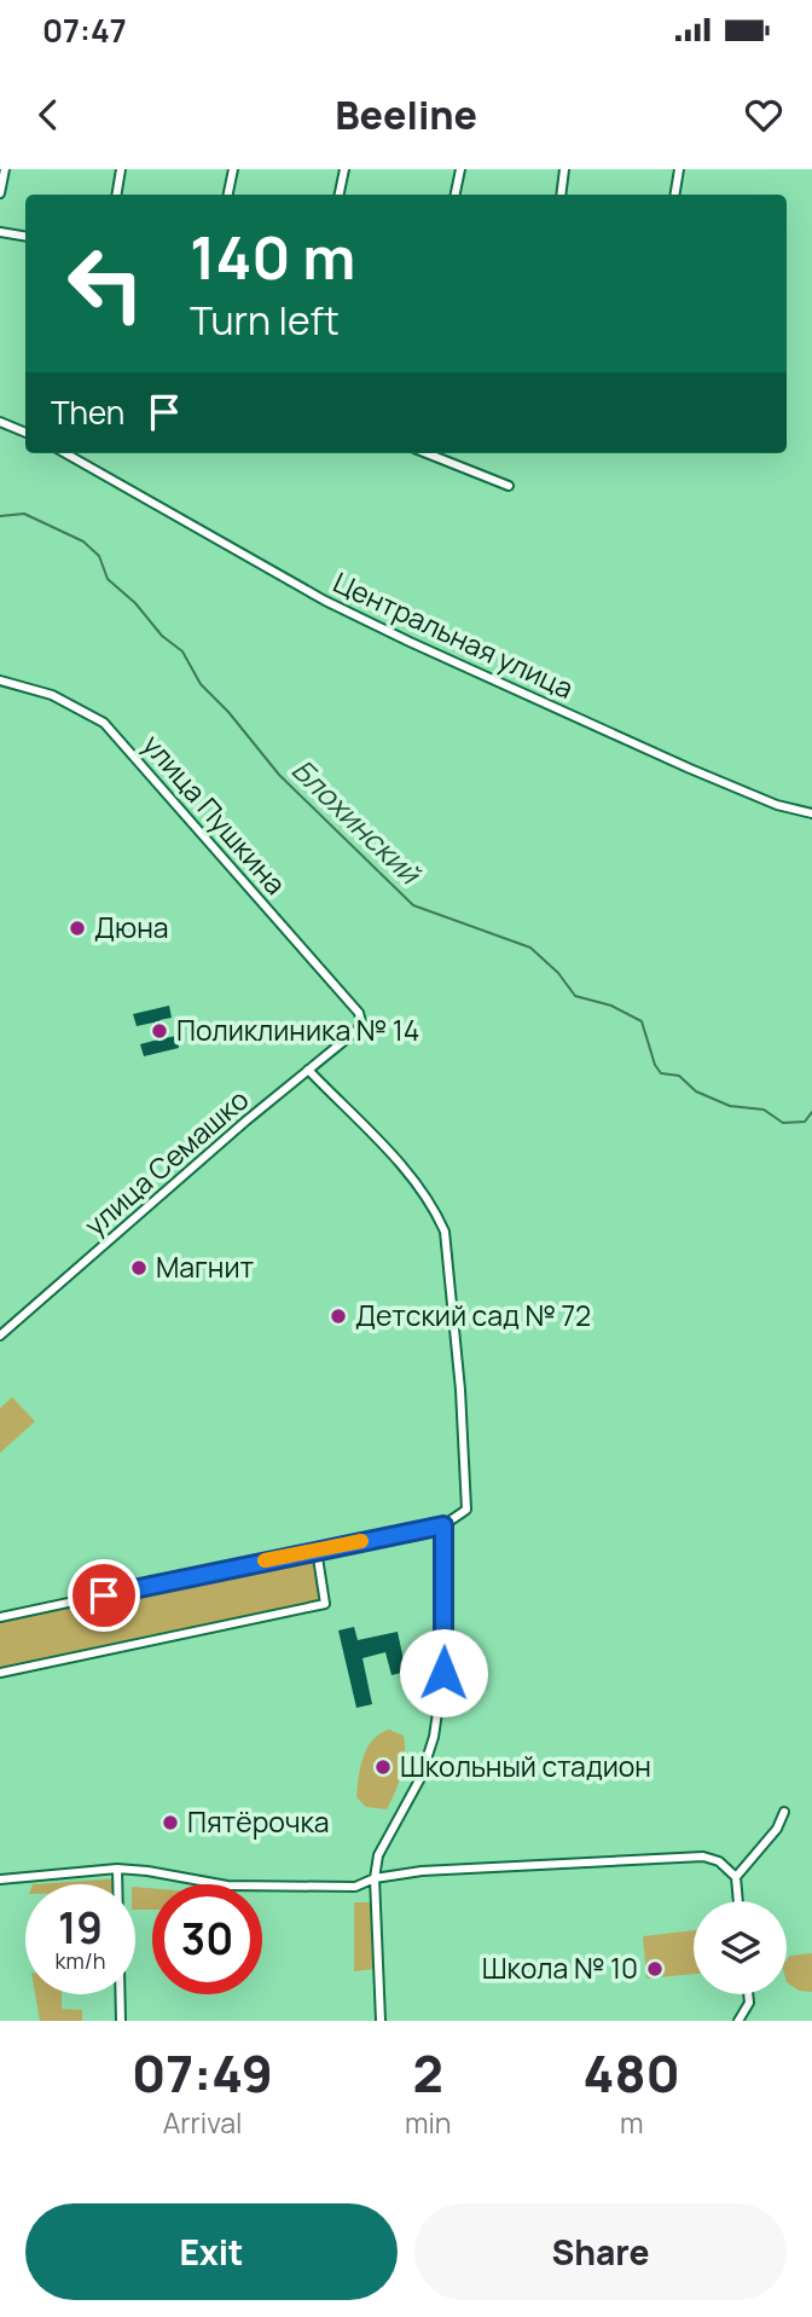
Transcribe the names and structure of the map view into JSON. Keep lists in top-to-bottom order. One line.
{"streets":{"street":["Центральная улица","улица Пушкина","улица Семашко"]},"crossings":[["улица Пушкина","улица Семашко"]],"water":["Блохинский"],"places":["Дюна","Поликлиника № 14","Магнит","Детский сад № 72","Школьный стадион","Пятёрочка","Школа № 10"],"page":{"status":"07:47","header":"Beeline","turn":["140 m","Turn left"],"then":"Then","speed":"19 km/h","limit":"30","eta":["07:49","Arrival","2","min","480","m"],"buttons":["Exit","Share"]}}
